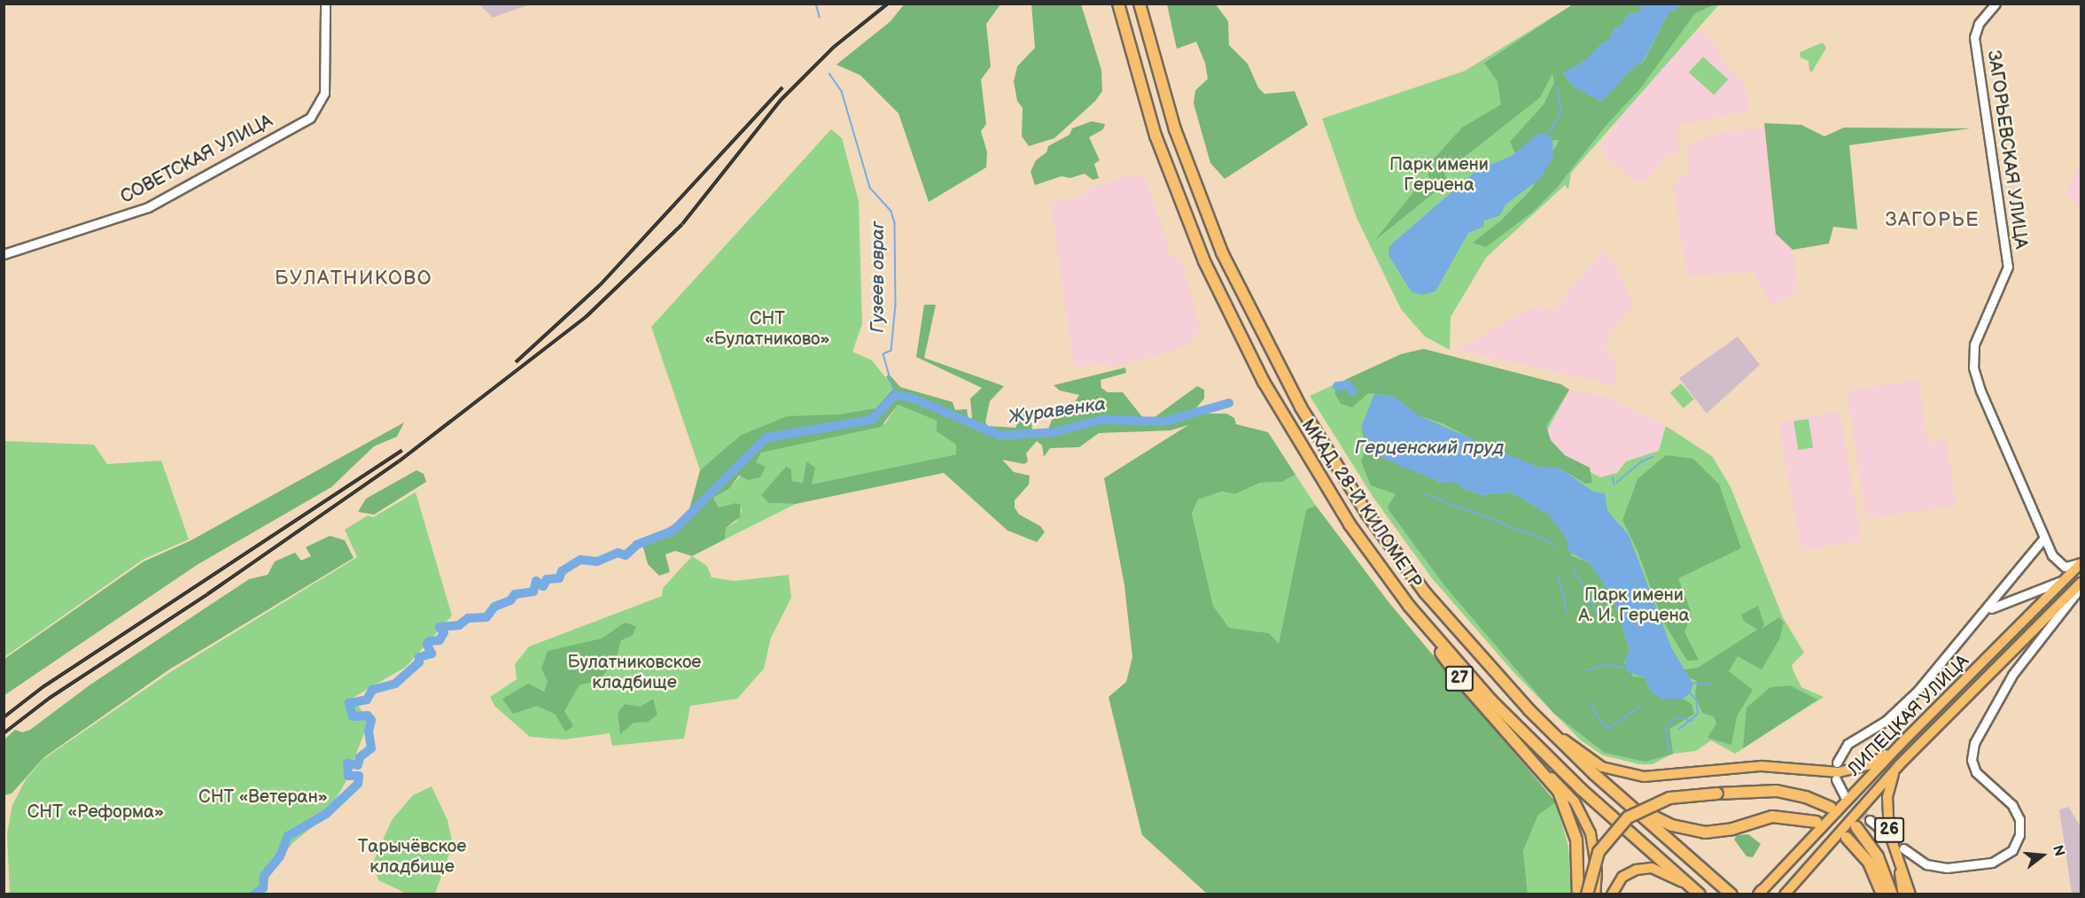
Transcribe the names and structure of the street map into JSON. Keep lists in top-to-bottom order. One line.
{"streets":{"highway":["МКАД, 28-Й КИЛОМЕТР","27"],"main road":["ЛИПЕЦКАЯ УЛИЦА","26"],"street":["ЗАГОРЬЕВСКАЯ УЛИЦА","СОВЕТСКАЯ УЛИЦА"]},"crossings":[["ЗАГОРЬЕВСКАЯ УЛИЦА","ЛИПЕЦКАЯ УЛИЦА"],["МКАД, 28-Й КИЛОМЕТР","27"],["ЛИПЕЦКАЯ УЛИЦА","26"]],"districts":["ЗАГОРЬЕ","БУЛАТНИКОВО"],"water":["Гузеев овраг","Журавенка","Герценский пруд"],"parks":["Парк имени Герцена","СНТ «Булатниково»","Парк имени А. И. Герцена","Булатниковское кладбище","СНТ «Ветеран»","СНТ «Реформа»","Тарычёвское кладбище"],"north":"right"}
